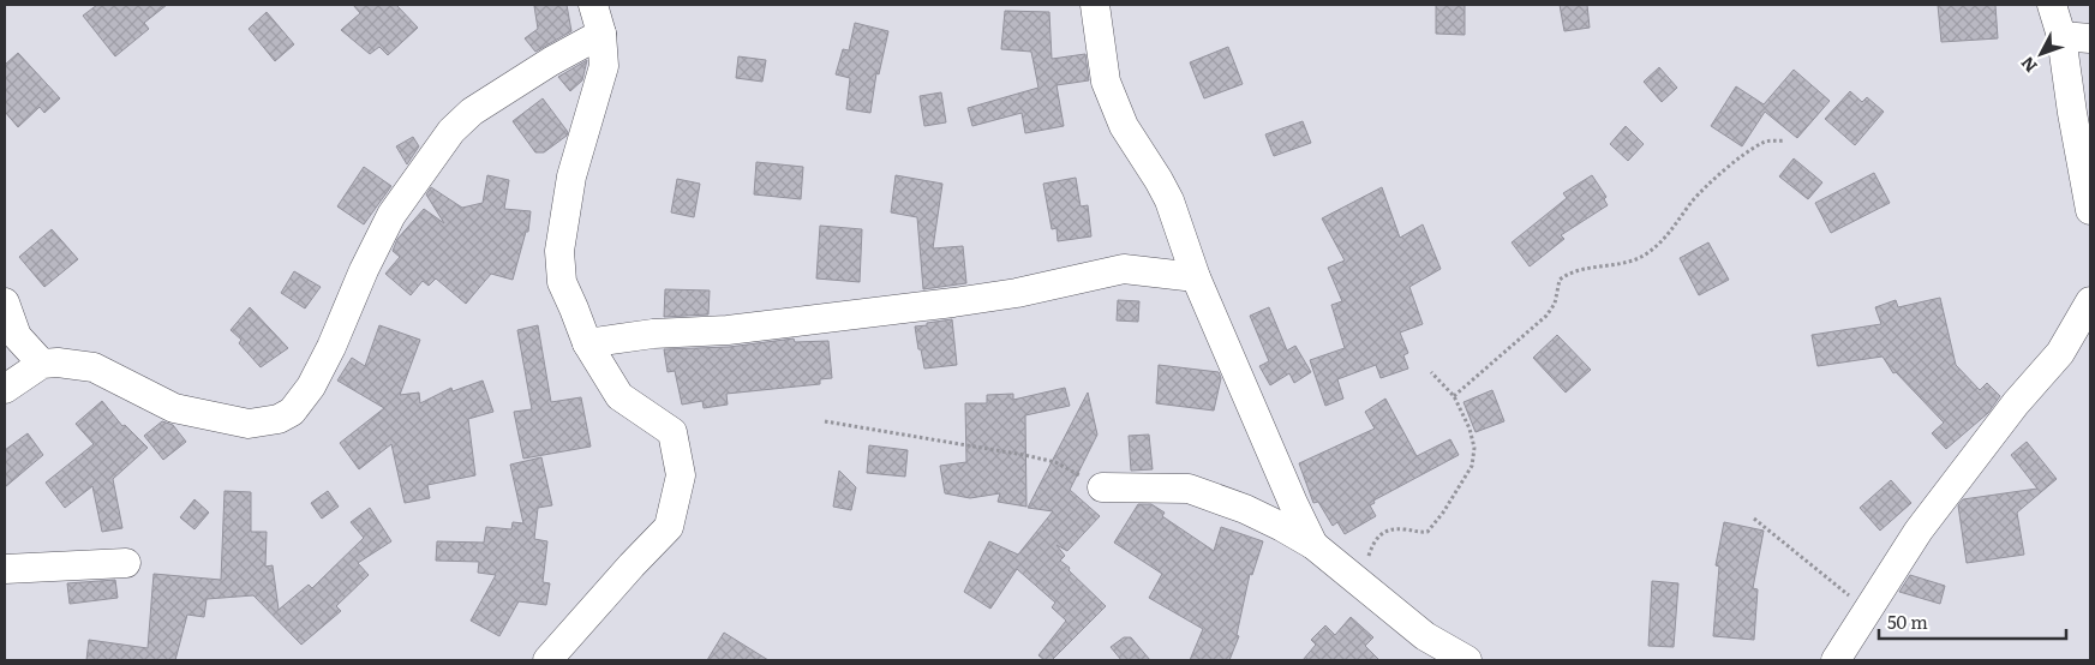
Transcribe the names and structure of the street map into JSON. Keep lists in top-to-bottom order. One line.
{"scale_bar":"50 m","north":"bottom left"}
